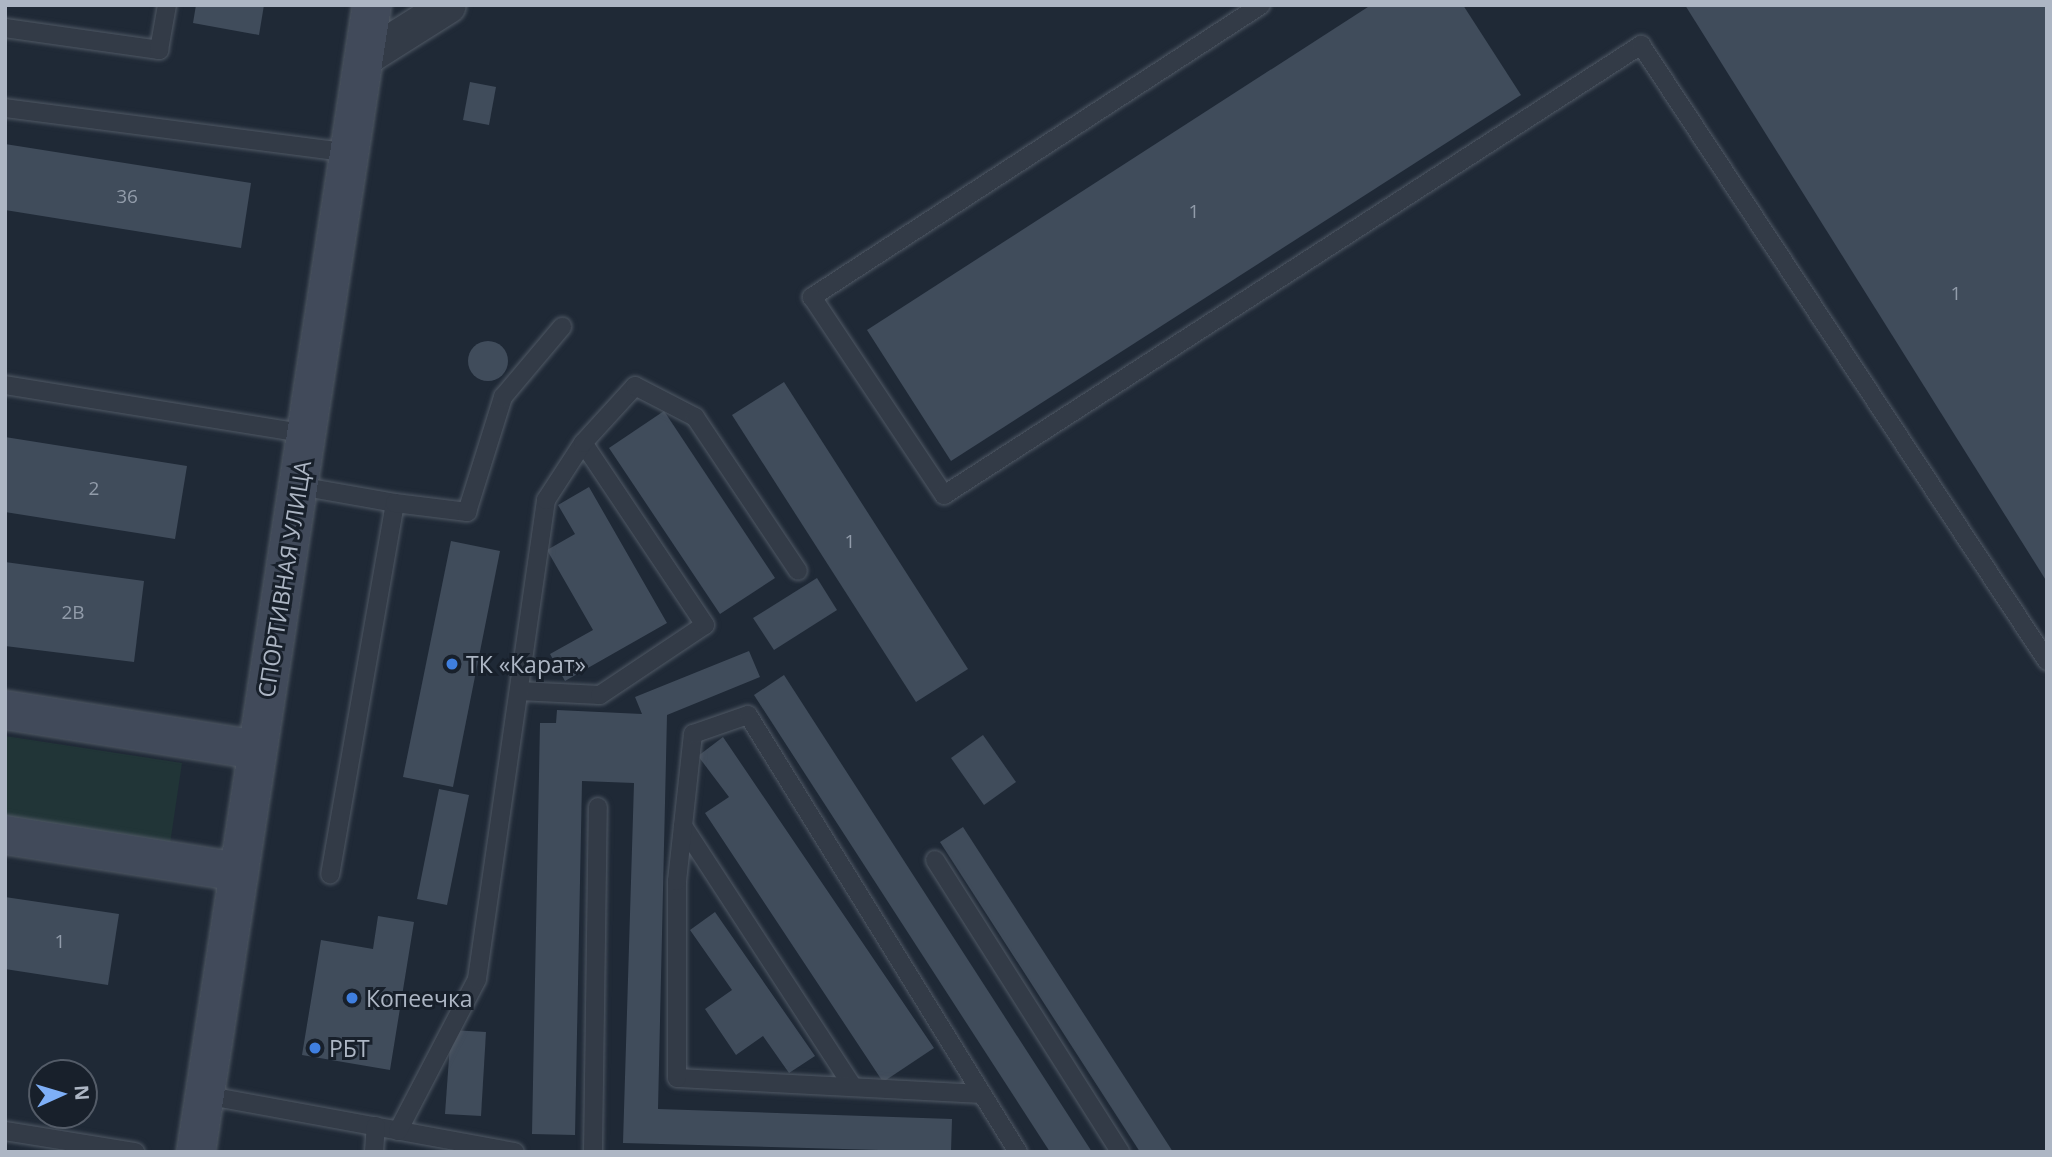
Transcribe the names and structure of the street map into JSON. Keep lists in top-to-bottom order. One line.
{"streets":{"street":["СПОРТИВНАЯ УЛИЦА"]},"places":["ТК «Карат»","Копеечка","РБТ"],"house_numbers":["36","1","1","2","1","2В","1"],"north":"right"}
